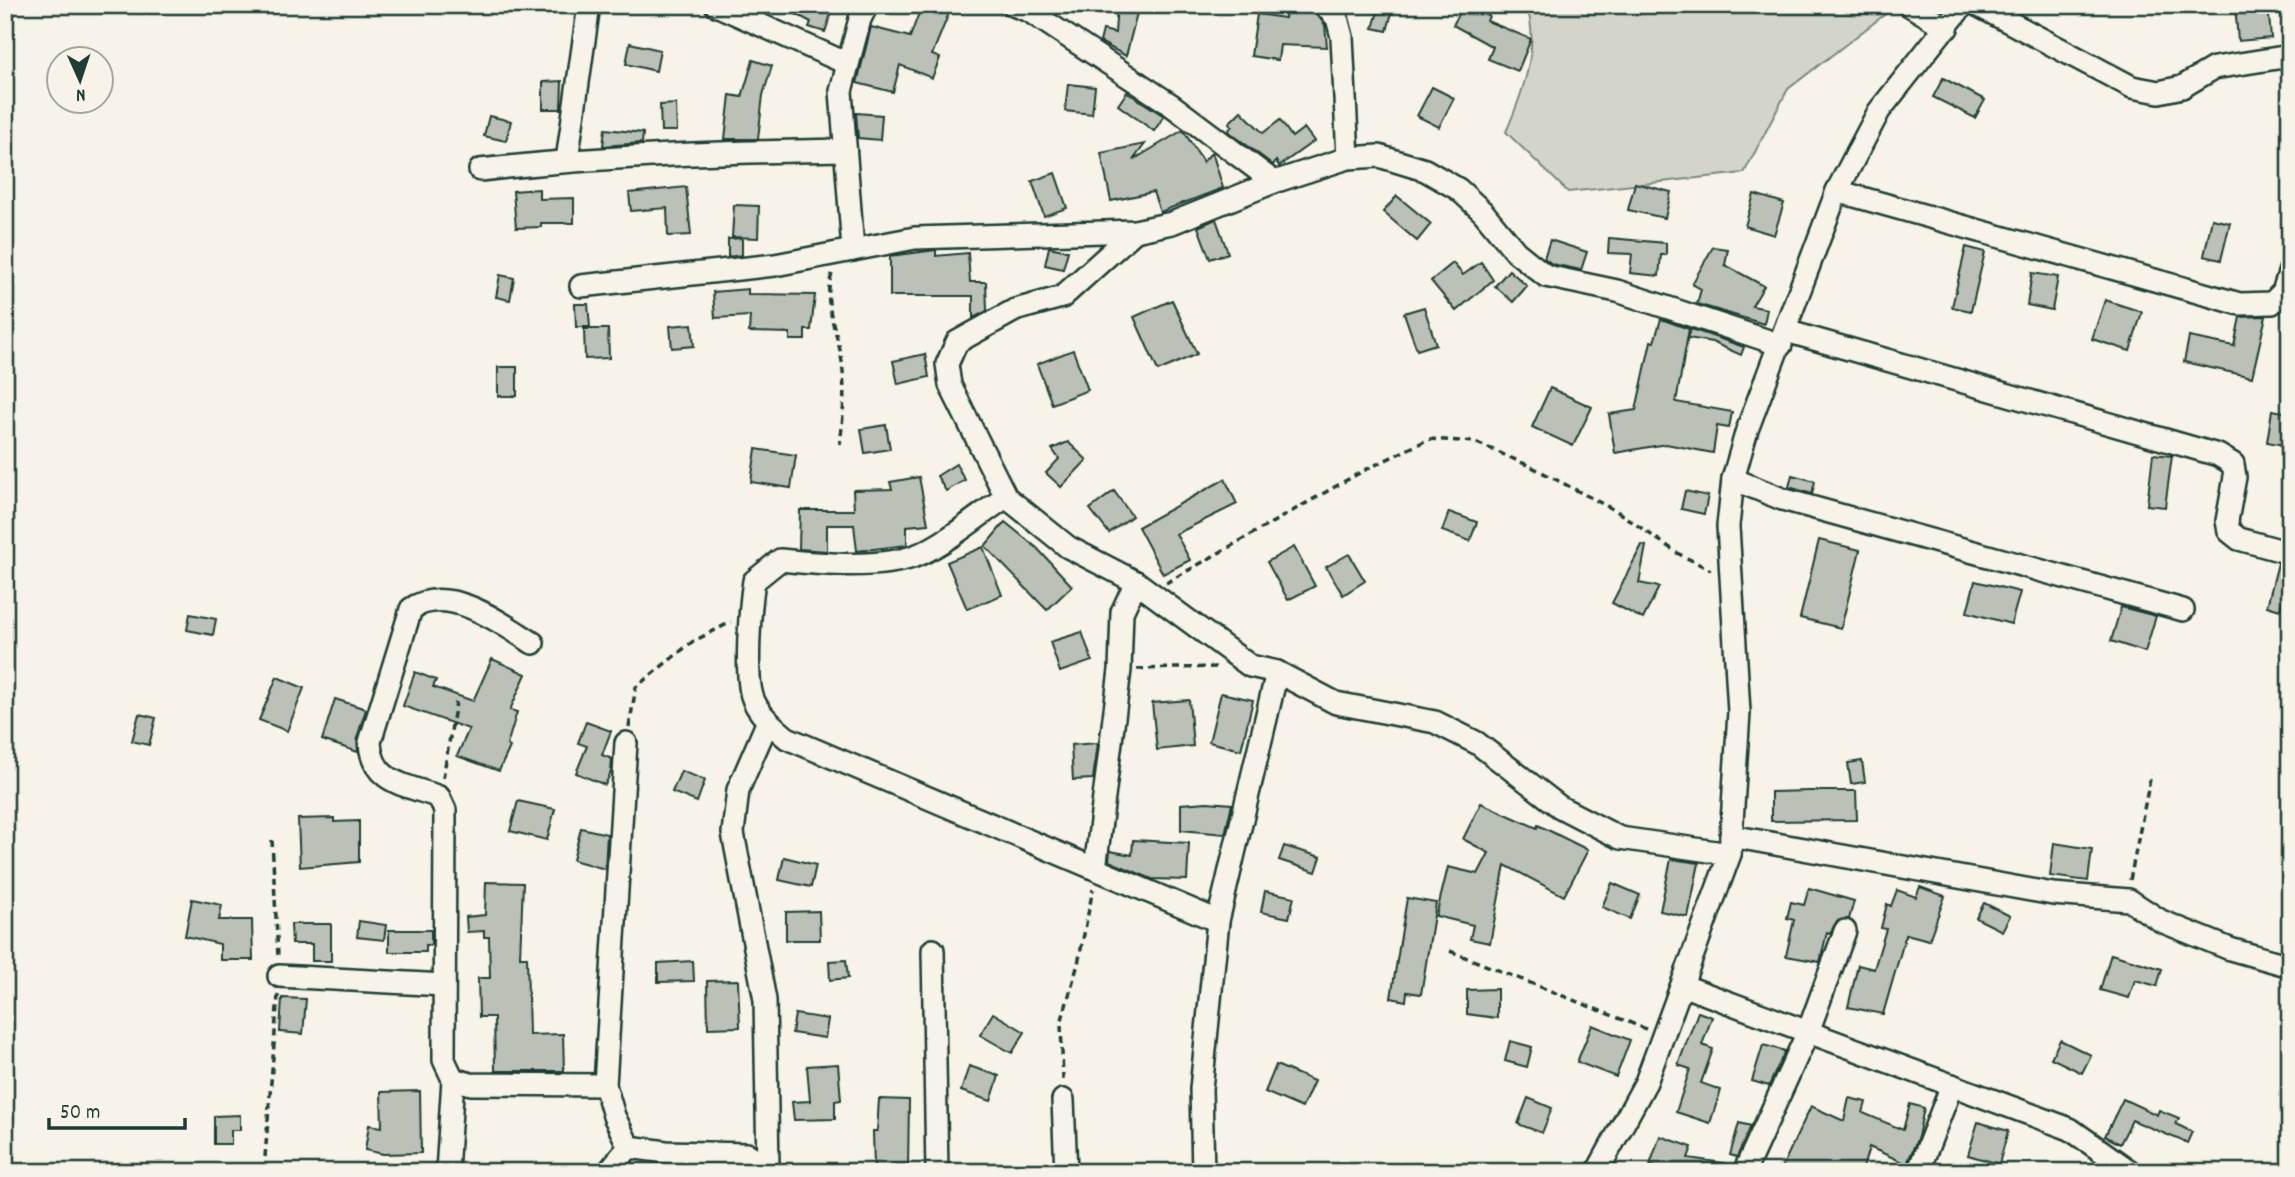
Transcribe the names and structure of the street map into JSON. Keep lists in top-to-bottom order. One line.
{"scale_bar":"50 m","north":"bottom"}
